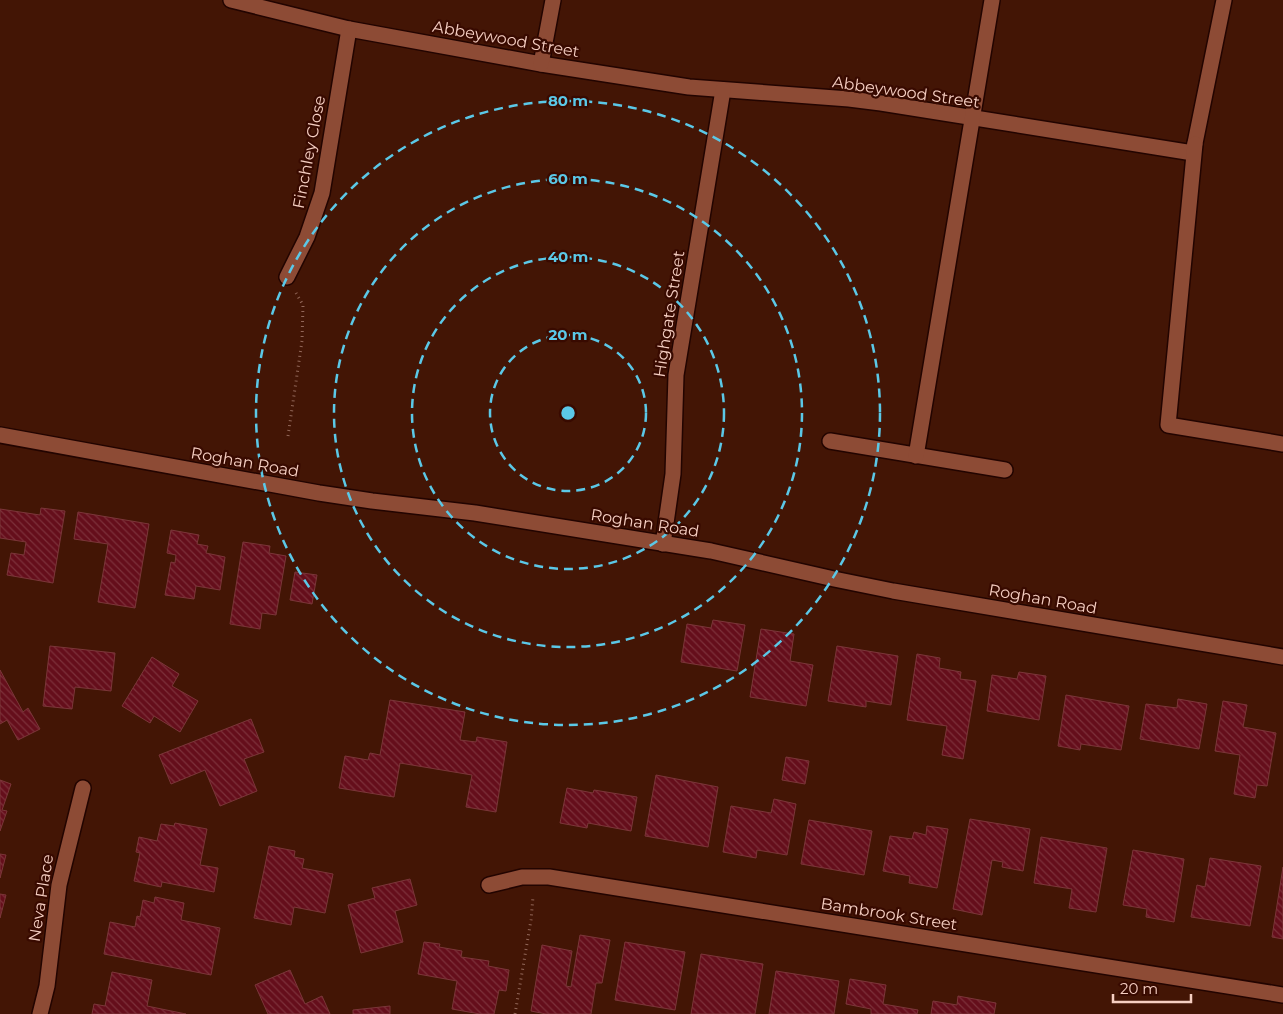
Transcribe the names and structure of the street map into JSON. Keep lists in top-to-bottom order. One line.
{"streets":{"street":["Abbeywood Street","Finchley Close","Highgate Street","Roghan Road","Neva Place","Bambrook Street"]},"crossings":[["Abbeywood Street","Finchley Close"],["Abbeywood Street","Highgate Street"],["Highgate Street","Roghan Road"]],"scale_bar":"20 m","rings":["80 m","60 m","40 m","20 m"]}
